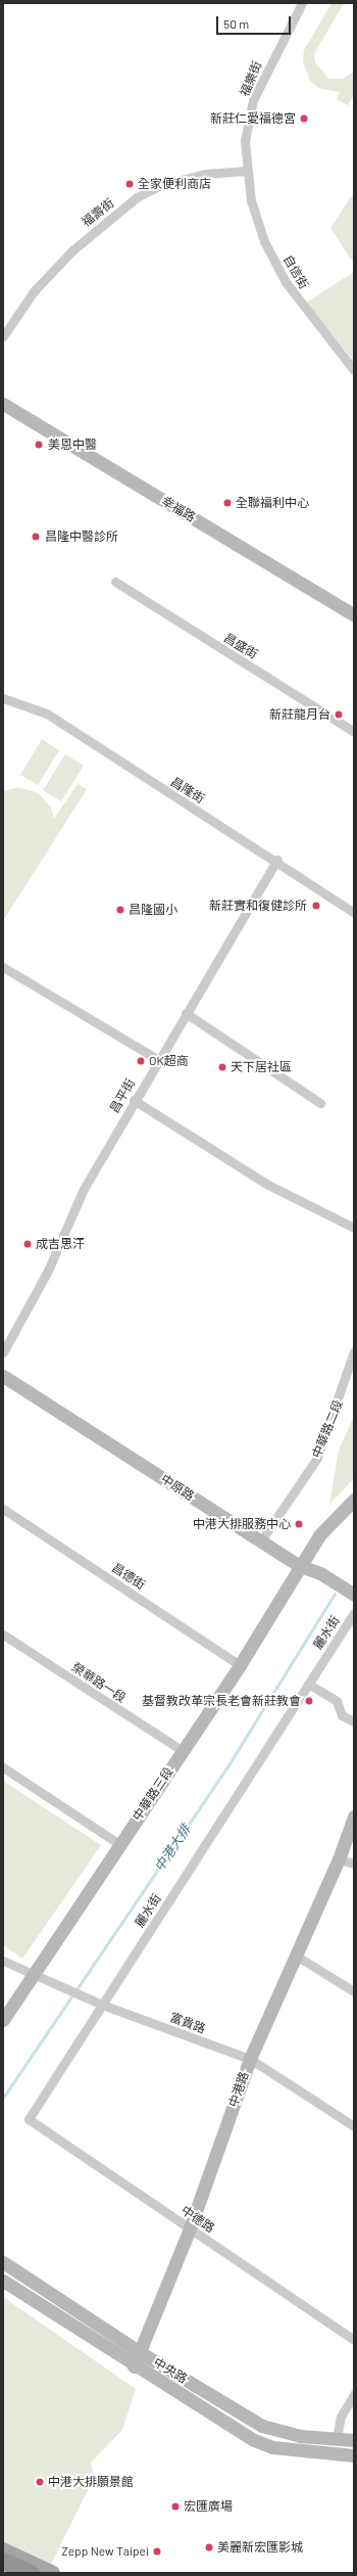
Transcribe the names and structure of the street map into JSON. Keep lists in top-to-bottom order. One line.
{"streets":{"street":["福樂街","福壽街","自信街","幸福路","昌盛街","昌隆街","昌平街","中華路二段","中原路","昌德街","麗水街","榮華路一段","中華路三段","富貴路","中港路","中德路","中央路"]},"crossings":[["福樂街","福壽街"],["福樂街","自信街"],["福壽街","自信街"],["昌隆街","昌平街"],["中華路二段","中原路"],["中原路","中華路三段"],["昌德街","中華路三段"],["麗水街","富貴路"],["麗水街","中德路"],["榮華路一段","中華路三段"],["中華路三段","富貴路"],["富貴路","中港路"],["中港路","中德路"],["中港路","中央路"]],"water":["中港大排"],"places":["新莊仁愛福德宮","全家便利商店","美恩中醫","全聯福利中心","昌隆中醫診所","新莊龍月台","新莊實和復健診所","昌隆國小","OK超商","天下居社區","成吉思汗","中港大排服務中心","基督教改革宗長老會新莊教會","中港大排願景館","宏匯廣場","美麗新宏匯影城","Zepp New Taipei"],"scale_bar":"50 m"}
